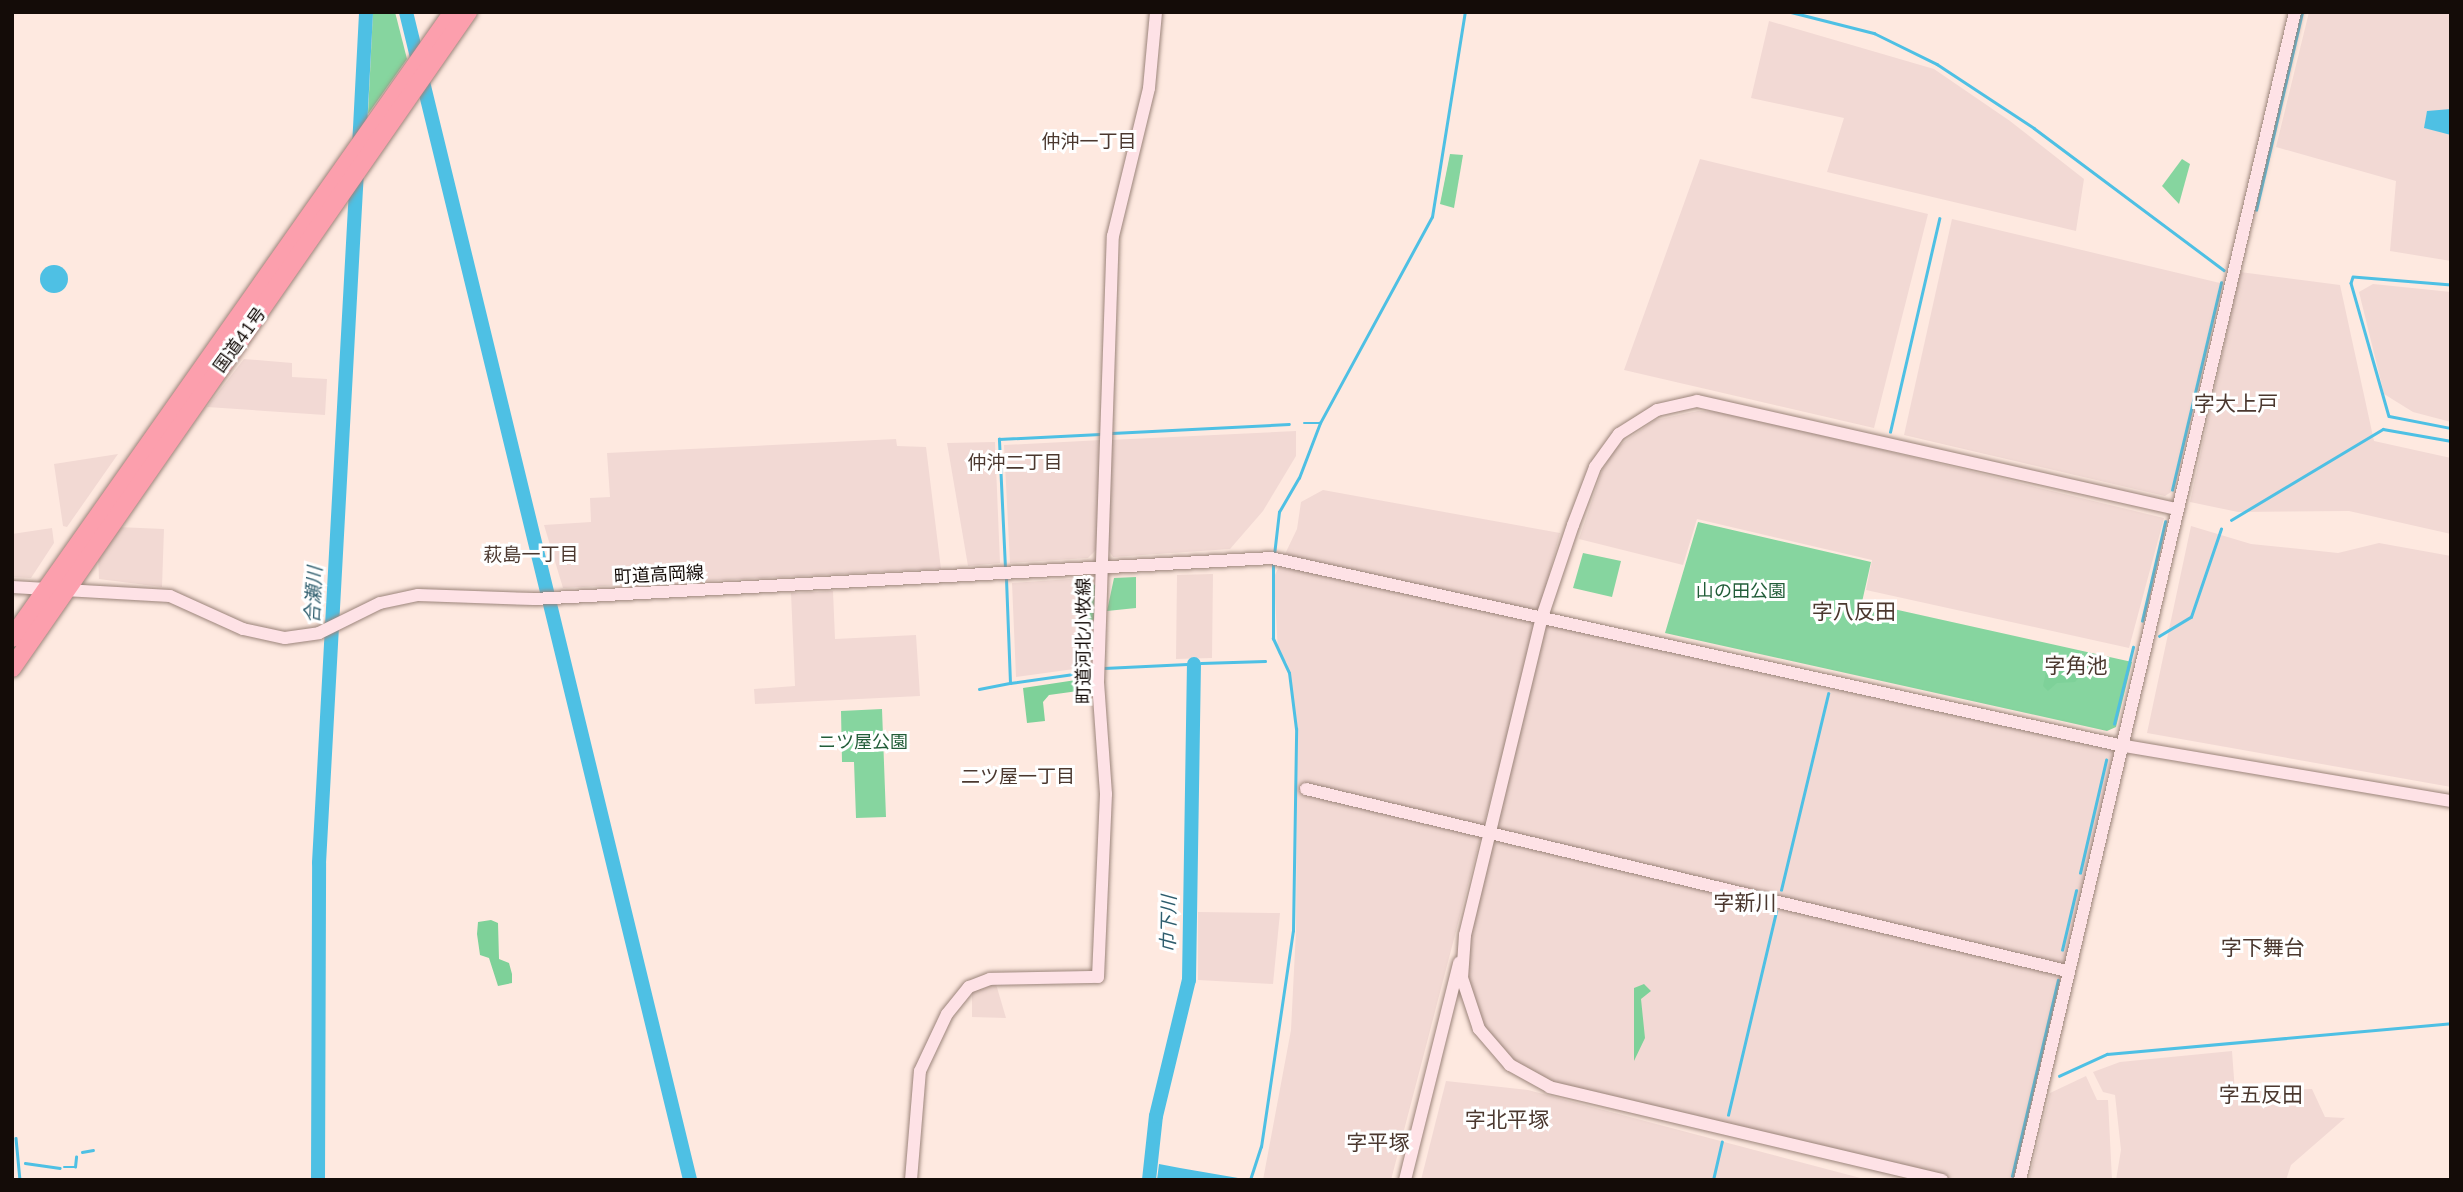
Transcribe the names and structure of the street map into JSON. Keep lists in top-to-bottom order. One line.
{"streets":{"highway":["国道41号"],"street":["町道高岡線","町道河北小牧線"]},"crossings":[["国道41号","町道高岡線"],["町道高岡線","町道河北小牧線"]],"districts":["仲沖一丁目","字大上戸","仲沖二丁目","萩島一丁目","字八反田","字角池","二ツ屋一丁目","字新川","字下舞台","字五反田","字北平塚","字平塚"],"water":["合瀬川","巾下川"],"parks":["山の田公園","ニツ屋公園"]}
